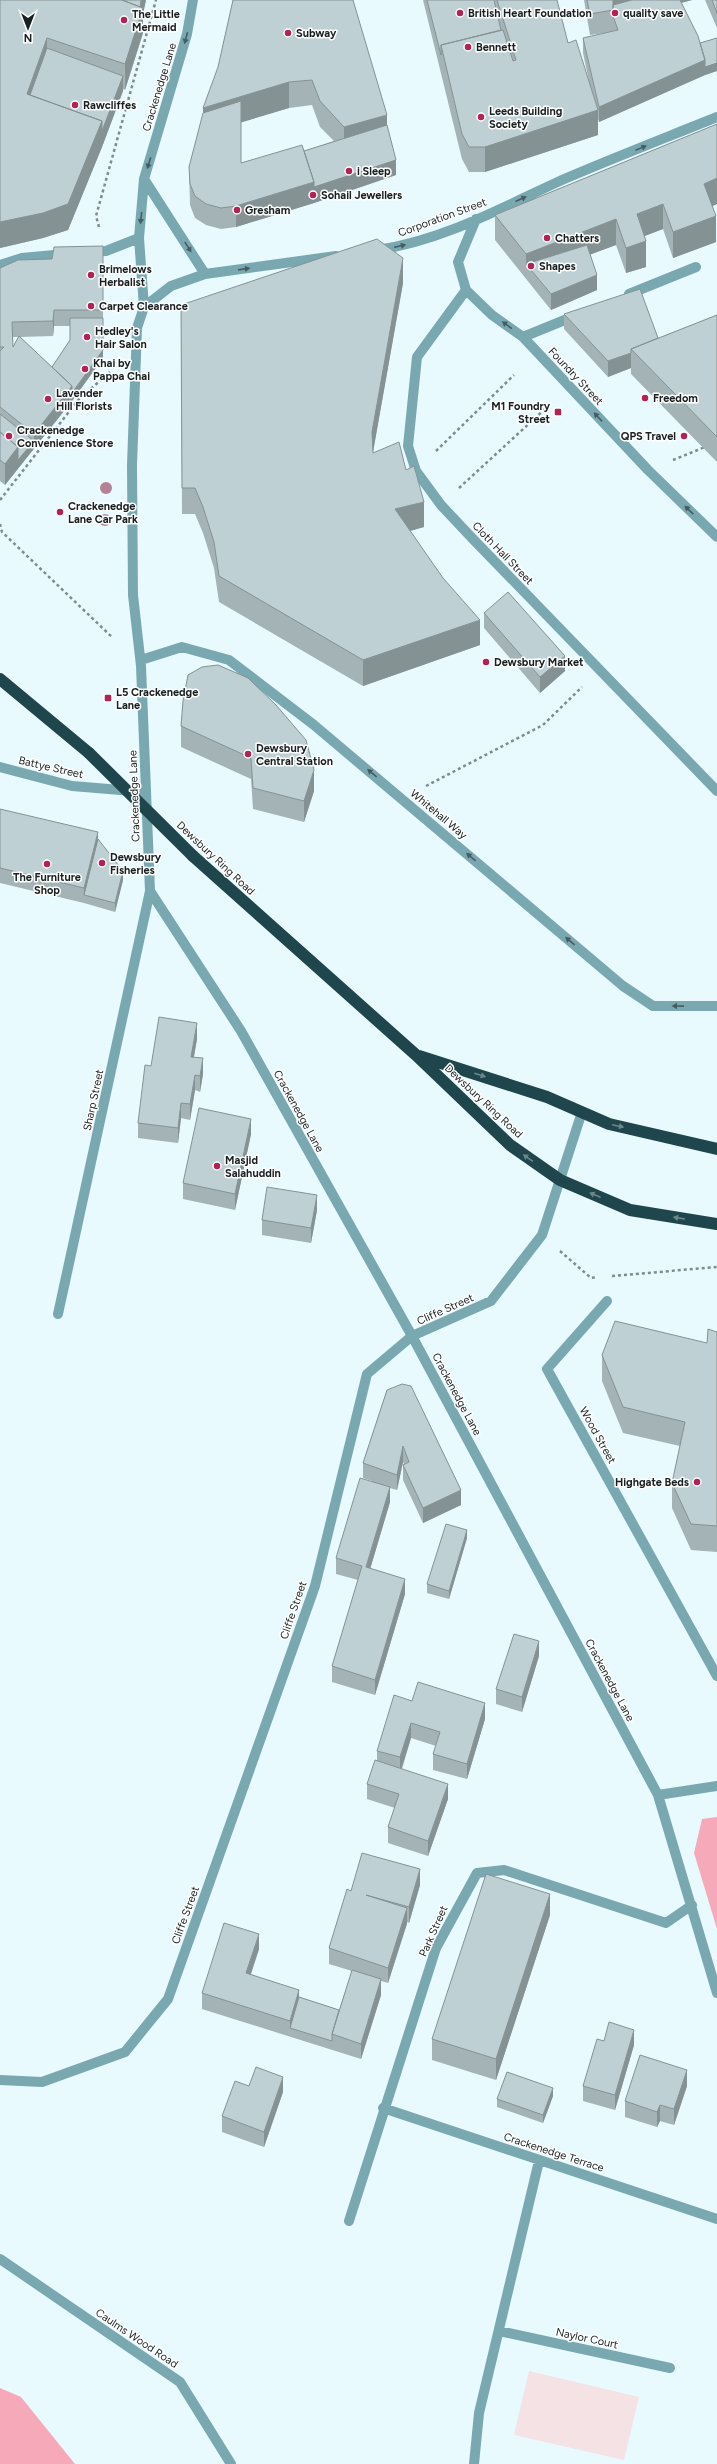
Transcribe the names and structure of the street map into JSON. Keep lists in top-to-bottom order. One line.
{"streets":{"highway":["Dewsbury Ring Road"],"street":["Crackenedge Lane","Corporation Street","Foundry Street","Cloth Hall Street","Battye Street","Whitehall Way","Sharp Street","Cliffe Street","Wood Street","Park Street","Crackenedge Terrace","Caulms Wood Road","Naylor Court"]},"crossings":[["Crackenedge Lane","Battye Street"],["Crackenedge Lane","Whitehall Way"],["Crackenedge Lane","Sharp Street"],["Crackenedge Lane","Cliffe Street"],["Crackenedge Lane","Park Street"],["Foundry Street","Cloth Hall Street"],["Dewsbury Ring Road","Cliffe Street"],["Park Street","Crackenedge Terrace"]],"one_way":["Corporation Street","Foundry Street","Whitehall Way"],"places":{"other":["British Heart Foundation","quality save","The Little Mermaid","Subway","Bennett","Rawcliffes","Leeds Building Society","i Sleep","Sohail Jewellers","Gresham","Chatters","Shapes","Brimelows Herbalist","Carpet Clearance","Hedley's Hair Salon","Khai by Pappa Chai","Freedom","Lavender Hill Florists","Crackenedge Convenience Store","QPS Travel","Crackenedge Lane Car Park","Dewsbury Market","Dewsbury Central Station","Dewsbury Fisheries","The Furniture Shop","Masjid Salahuddin","Highgate Beds"],"transit":["M1 Foundry Street","L5 Crackenedge Lane"]},"north":"bottom"}
